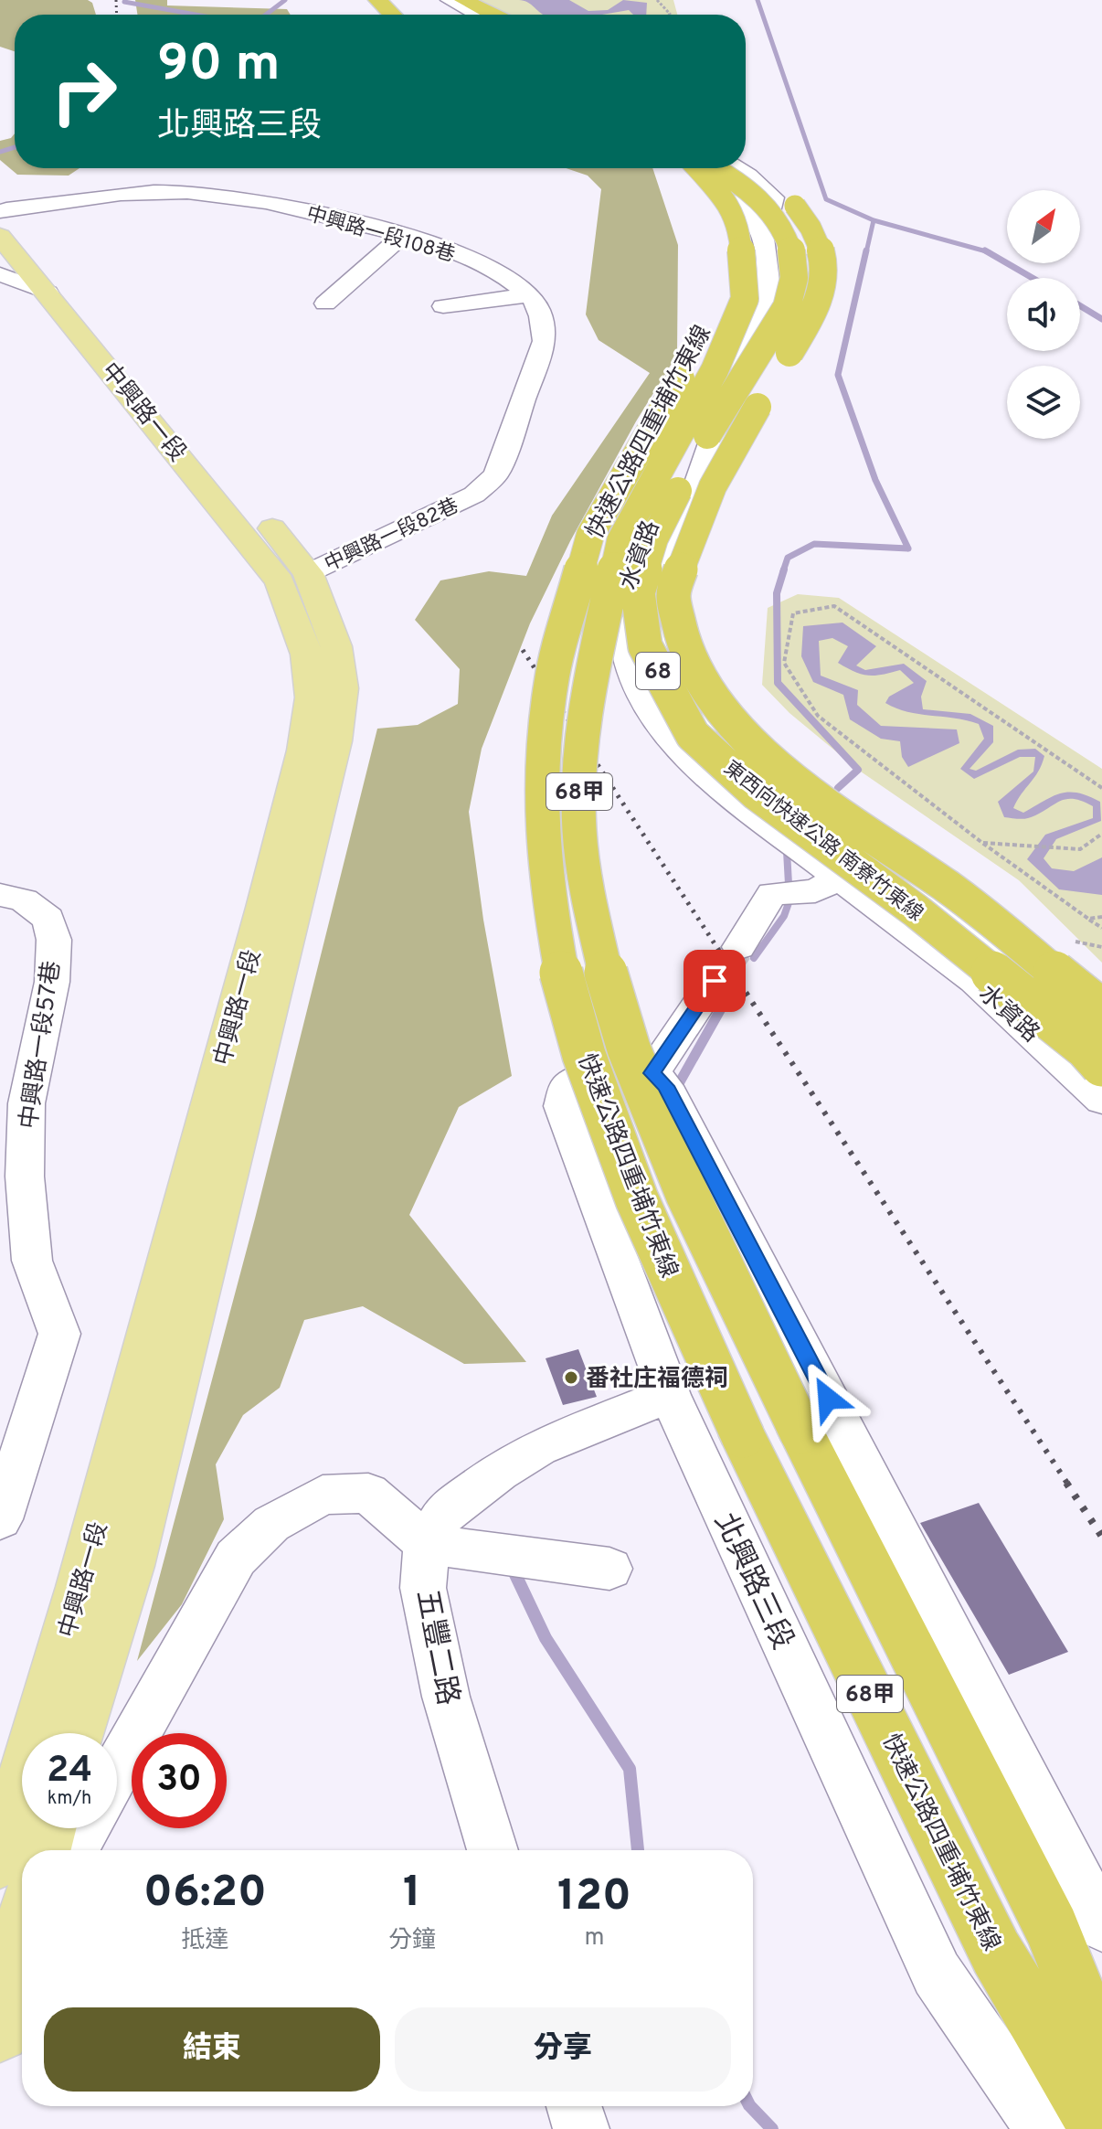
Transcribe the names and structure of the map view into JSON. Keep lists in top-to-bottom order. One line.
{"streets":{"highway":["快速公路四重埔竹東線","68","68甲","東西向快速公路 南寮竹東線"],"main road":["中興路一段"],"street":["中興路一段108巷","中興路一段82巷","水資路","中興路一段57巷","北興路三段","五豐二路"]},"crossings":[["中興路一段108巷","中興路一段"],["中興路一段108巷","中興路一段82巷"],["中興路一段","中興路一段82巷"],["北興路三段","五豐二路"]],"places":["番社庄福德祠"],"north":"top right","page":{"turn":["90 m","北興路三段"],"speed":"24 km/h","limit":"30","eta":["06:20","抵達","1","分鐘","120","m"],"buttons":["結束","分享"]}}
